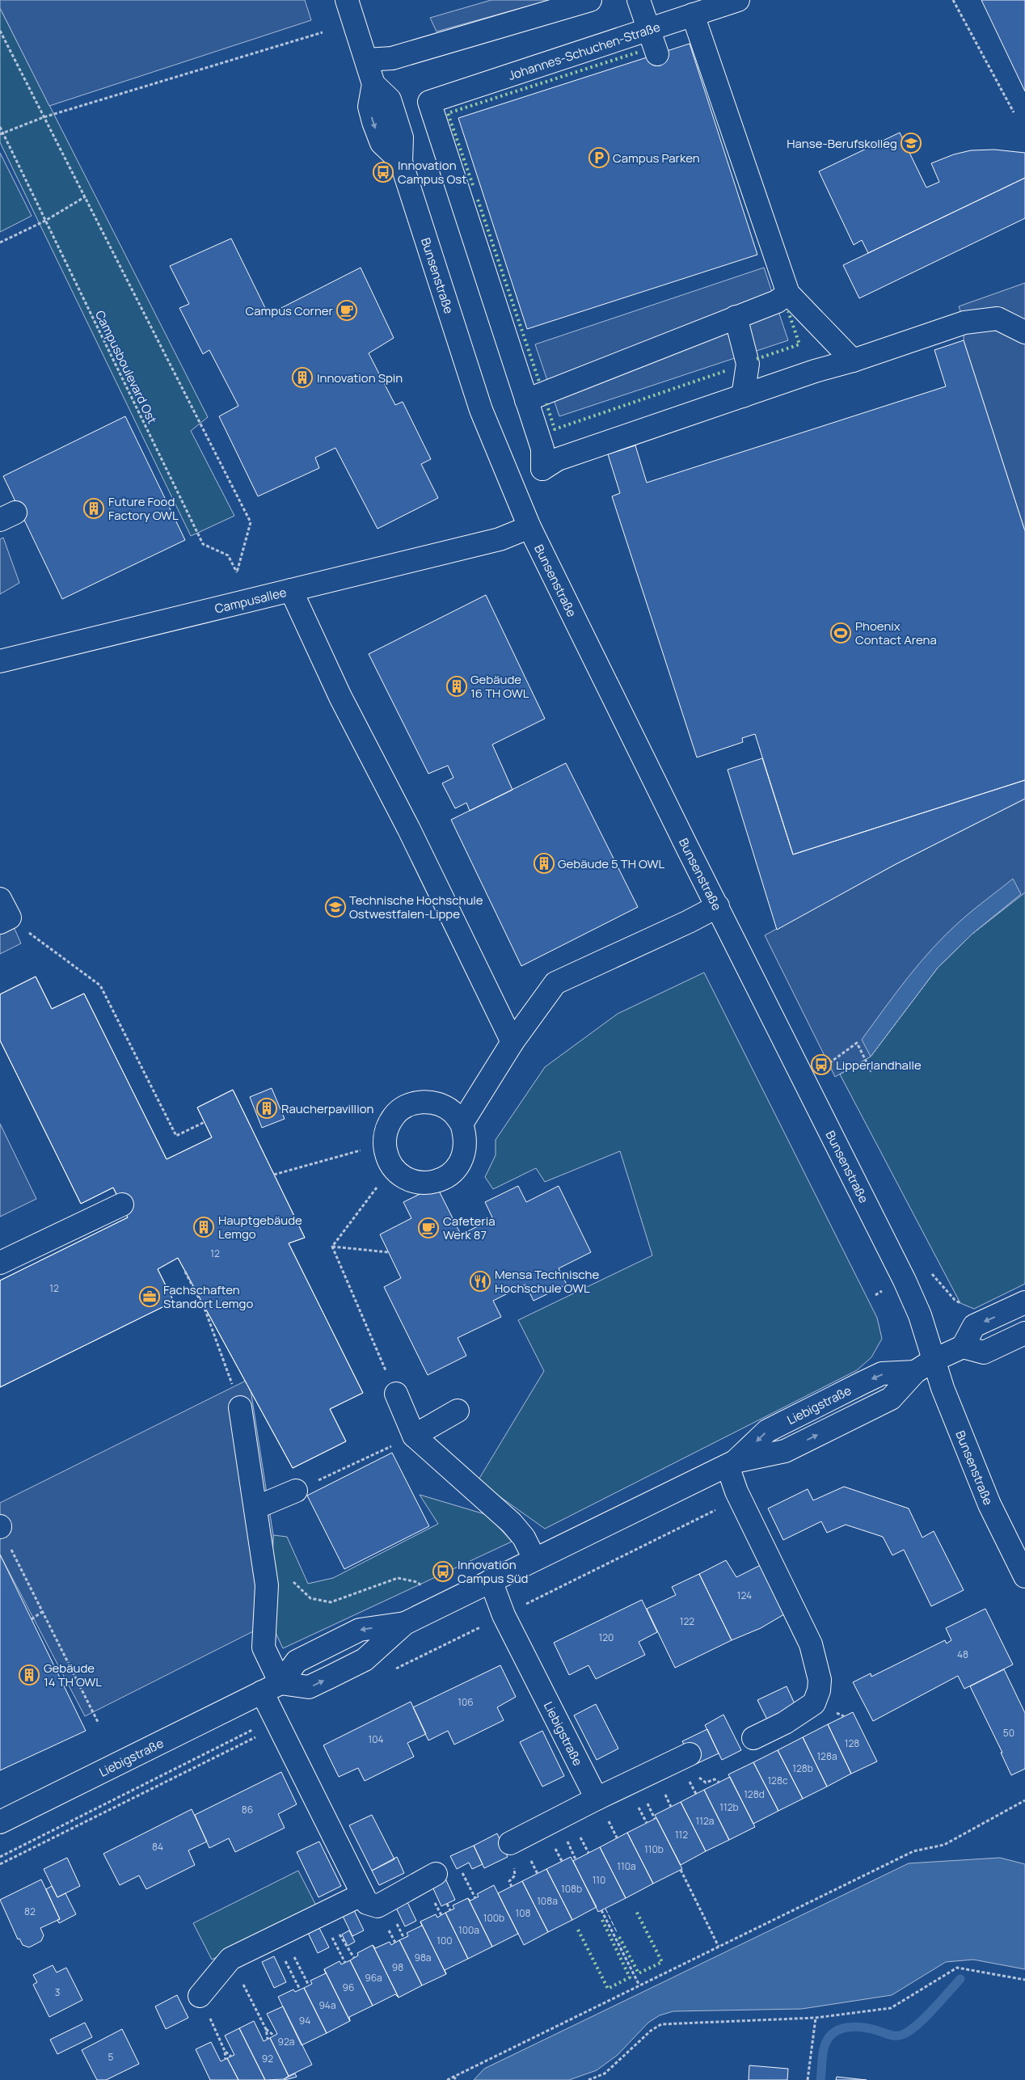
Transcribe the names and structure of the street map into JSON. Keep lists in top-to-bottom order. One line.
{"streets":{"street":["Johannes-Schuchen-Straße","Bunsenstraße","Campusallee","Liebigstraße"],"path":["Campusboulevard Ost"]},"crossings":[["Bunsenstraße","Campusallee"],["Bunsenstraße","Liebigstraße"],["Campusboulevard Ost","Campusallee"]],"places":{"school or university":["Hanse-Berufskolleg","Technische Hochschule Ostwestfalen-Lippe"],"parking":["Campus Parken"],"bus stop":["Innovation Campus Ost","Lipperlandhalle","Innovation Campus Süd"],"cafe":["Campus Corner","Cafeteria Werk 87"],"building":["Innovation Spin","Future Food Factory OWL","Gebäude 16 TH OWL","Gebäude 5 TH OWL","Raucherpavillion","Hauptgebäude Lemgo","Gebäude 14 TH OWL"],"sports":["Phoenix Contact Arena"],"restaurant":["Mensa Technische Hochschule OWL"],"office":["Fachschaften Standort Lemgo"]},"house_numbers":["12","12","124","122","120","48","106","50","104","128","128a","128b","128c","128d","112b","86","112a","112","84","110b","110a","110","108b","108a","82","108","100b","100a","100","98a","98","96a","96","3","94a","94","92a","5","92"]}
